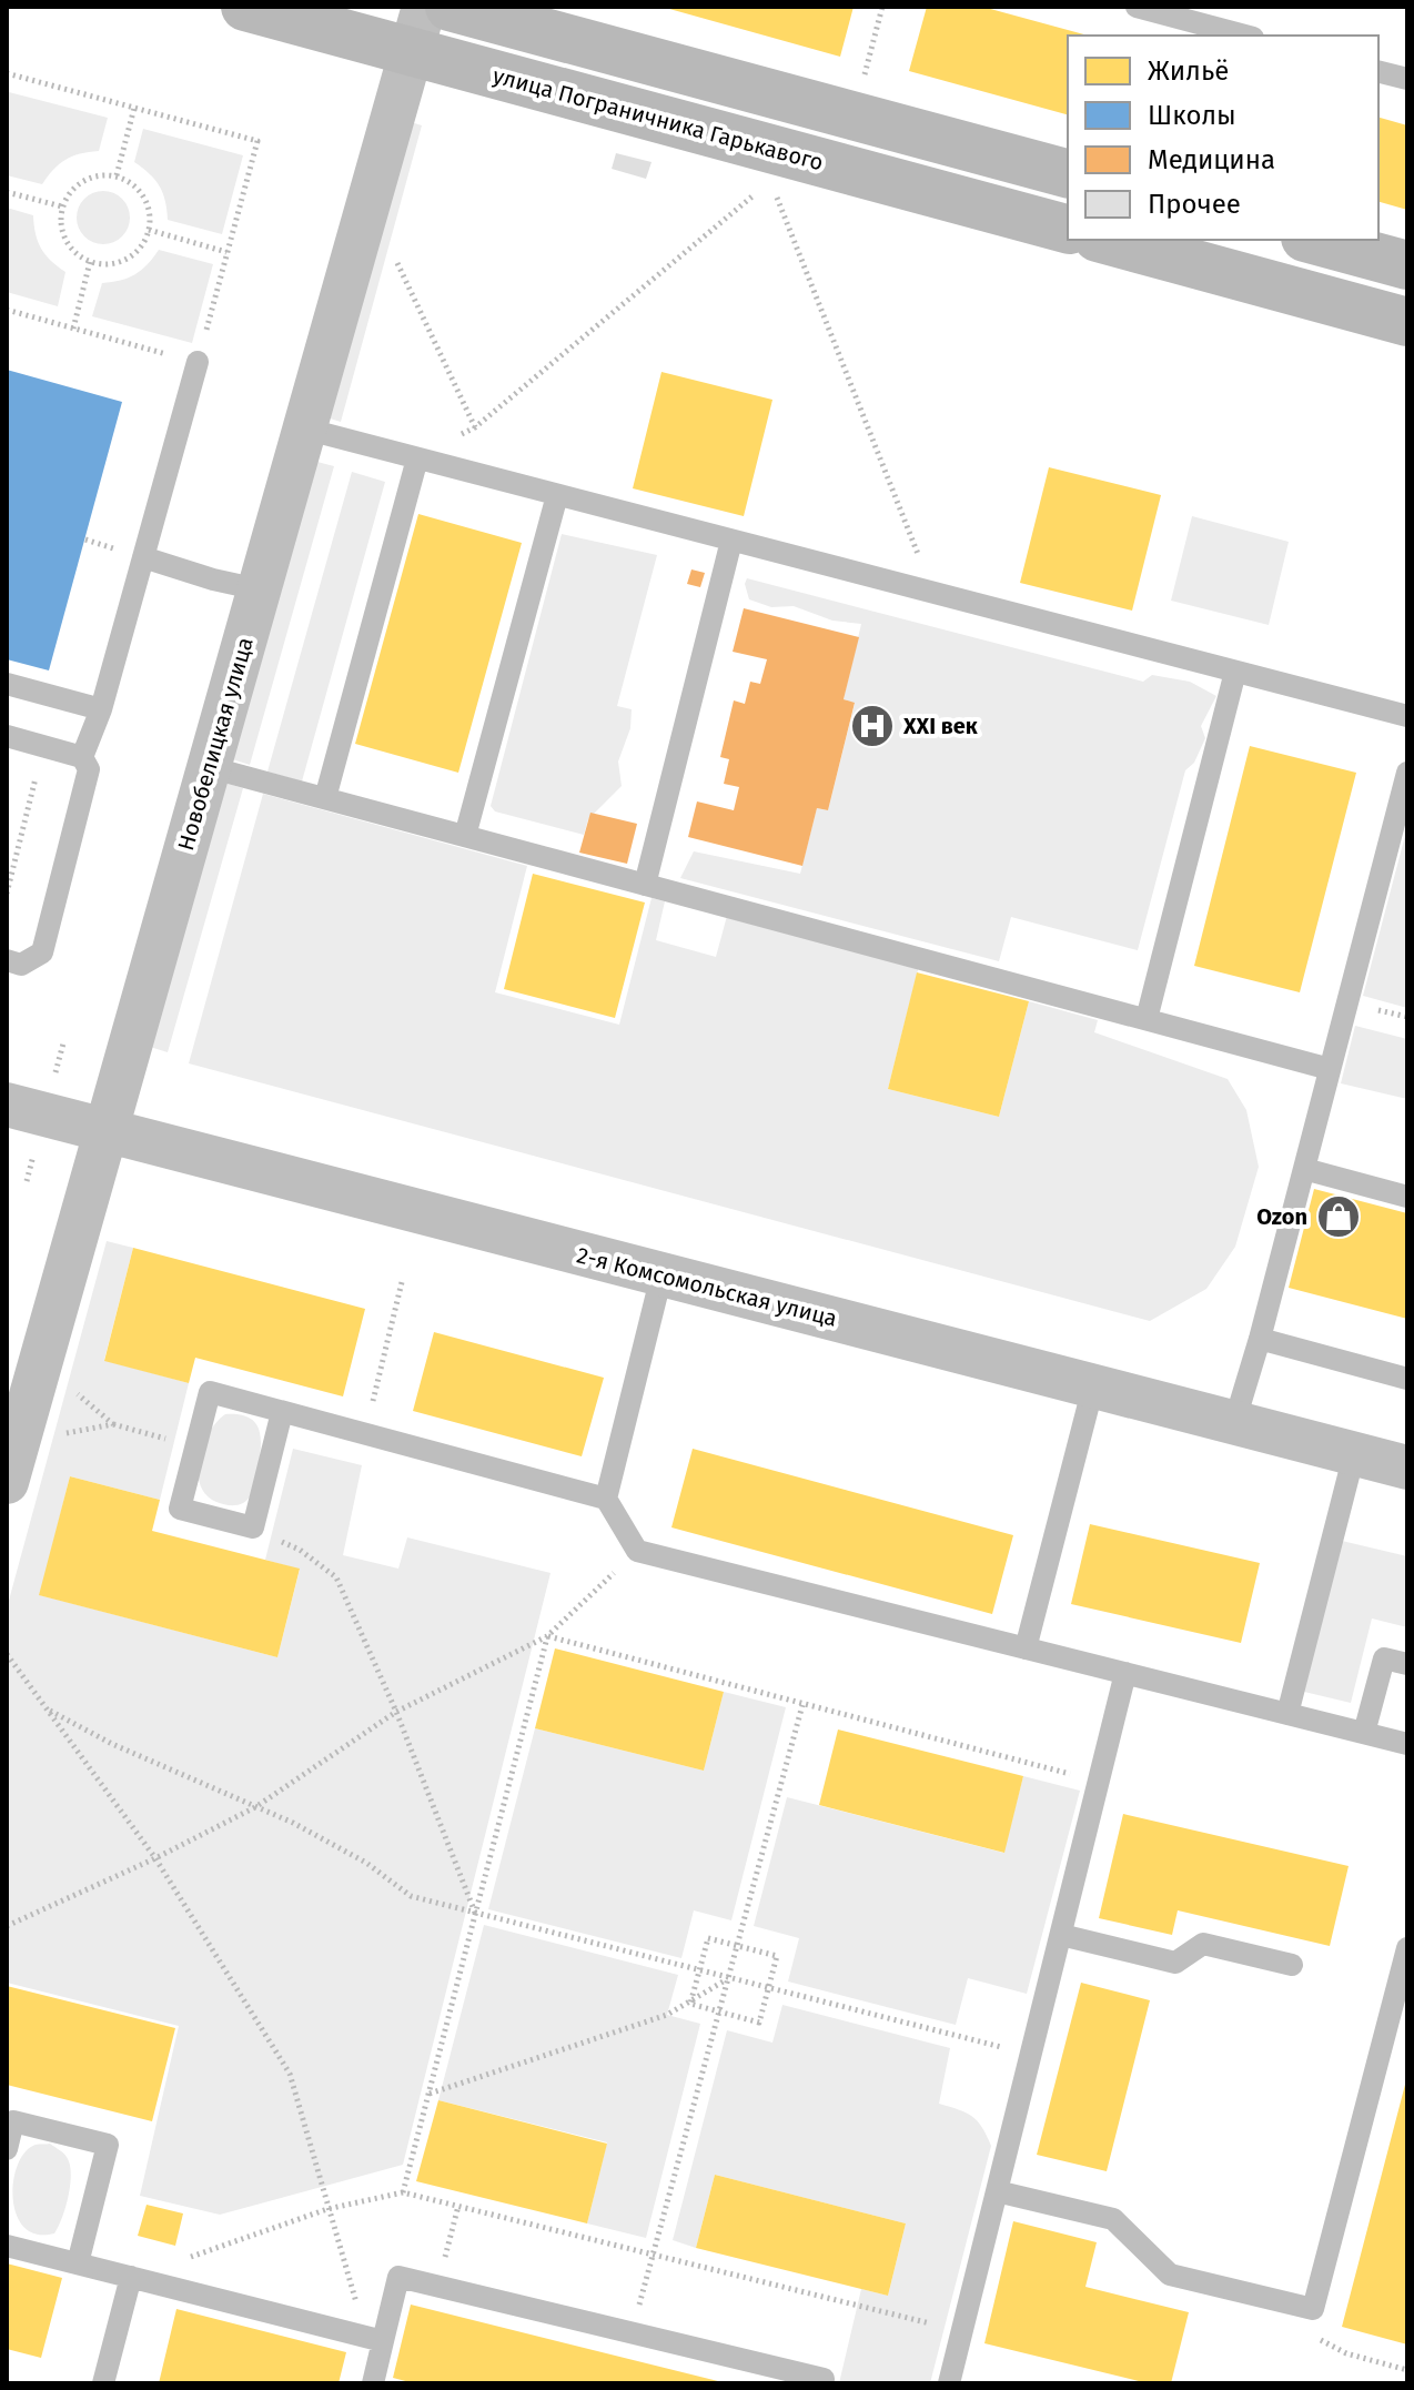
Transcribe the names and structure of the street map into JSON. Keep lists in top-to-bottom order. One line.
{"streets":{"street":["улица Пограничника Гарькавого","Новобелицкая улица","2-я Комсомольская улица"]},"crossings":[["улица Пограничника Гарькавого","Новобелицкая улица"],["Новобелицкая улица","2-я Комсомольская улица"]],"places":{"hospital":["XXI век"],"shop":["Ozon"]},"legend":["Жильё","Школы","Медицина","Прочее"]}
